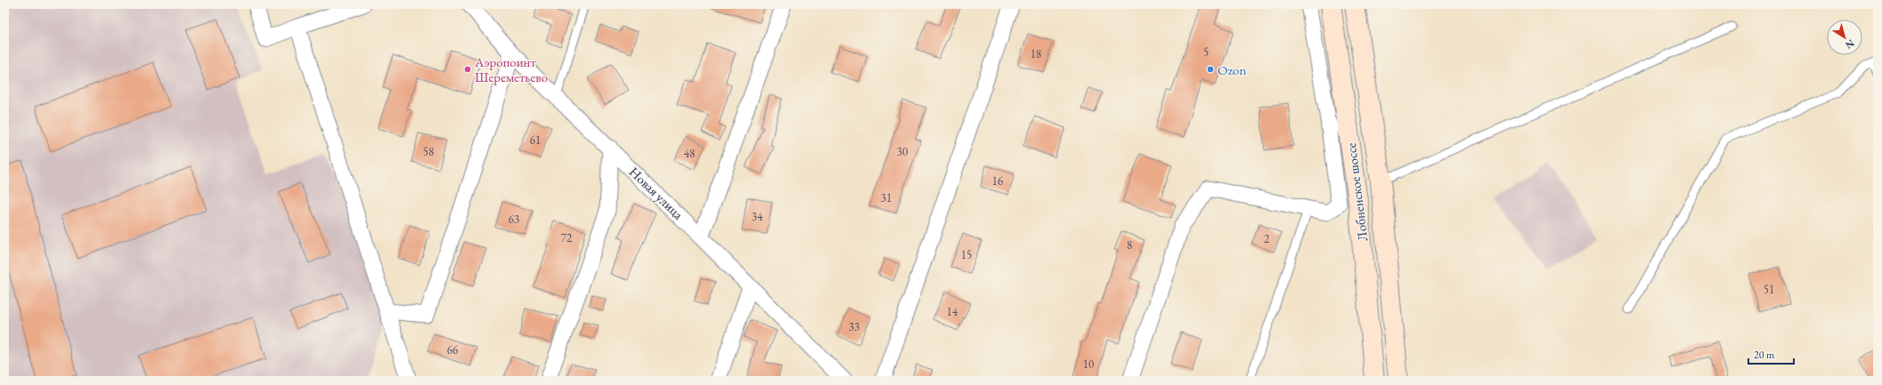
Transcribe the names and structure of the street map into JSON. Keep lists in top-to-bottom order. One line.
{"streets":{"main road":["Лобненское шоссе"],"street":["Новая улица"]},"places":["Аэропоинт Шереметьево","Ozon"],"house_numbers":["5","18","61","58","30","48","16","31","34","63","72","2","8","15","51","14","33","66","10"],"scale_bar":"20 m","north":"bottom right"}
